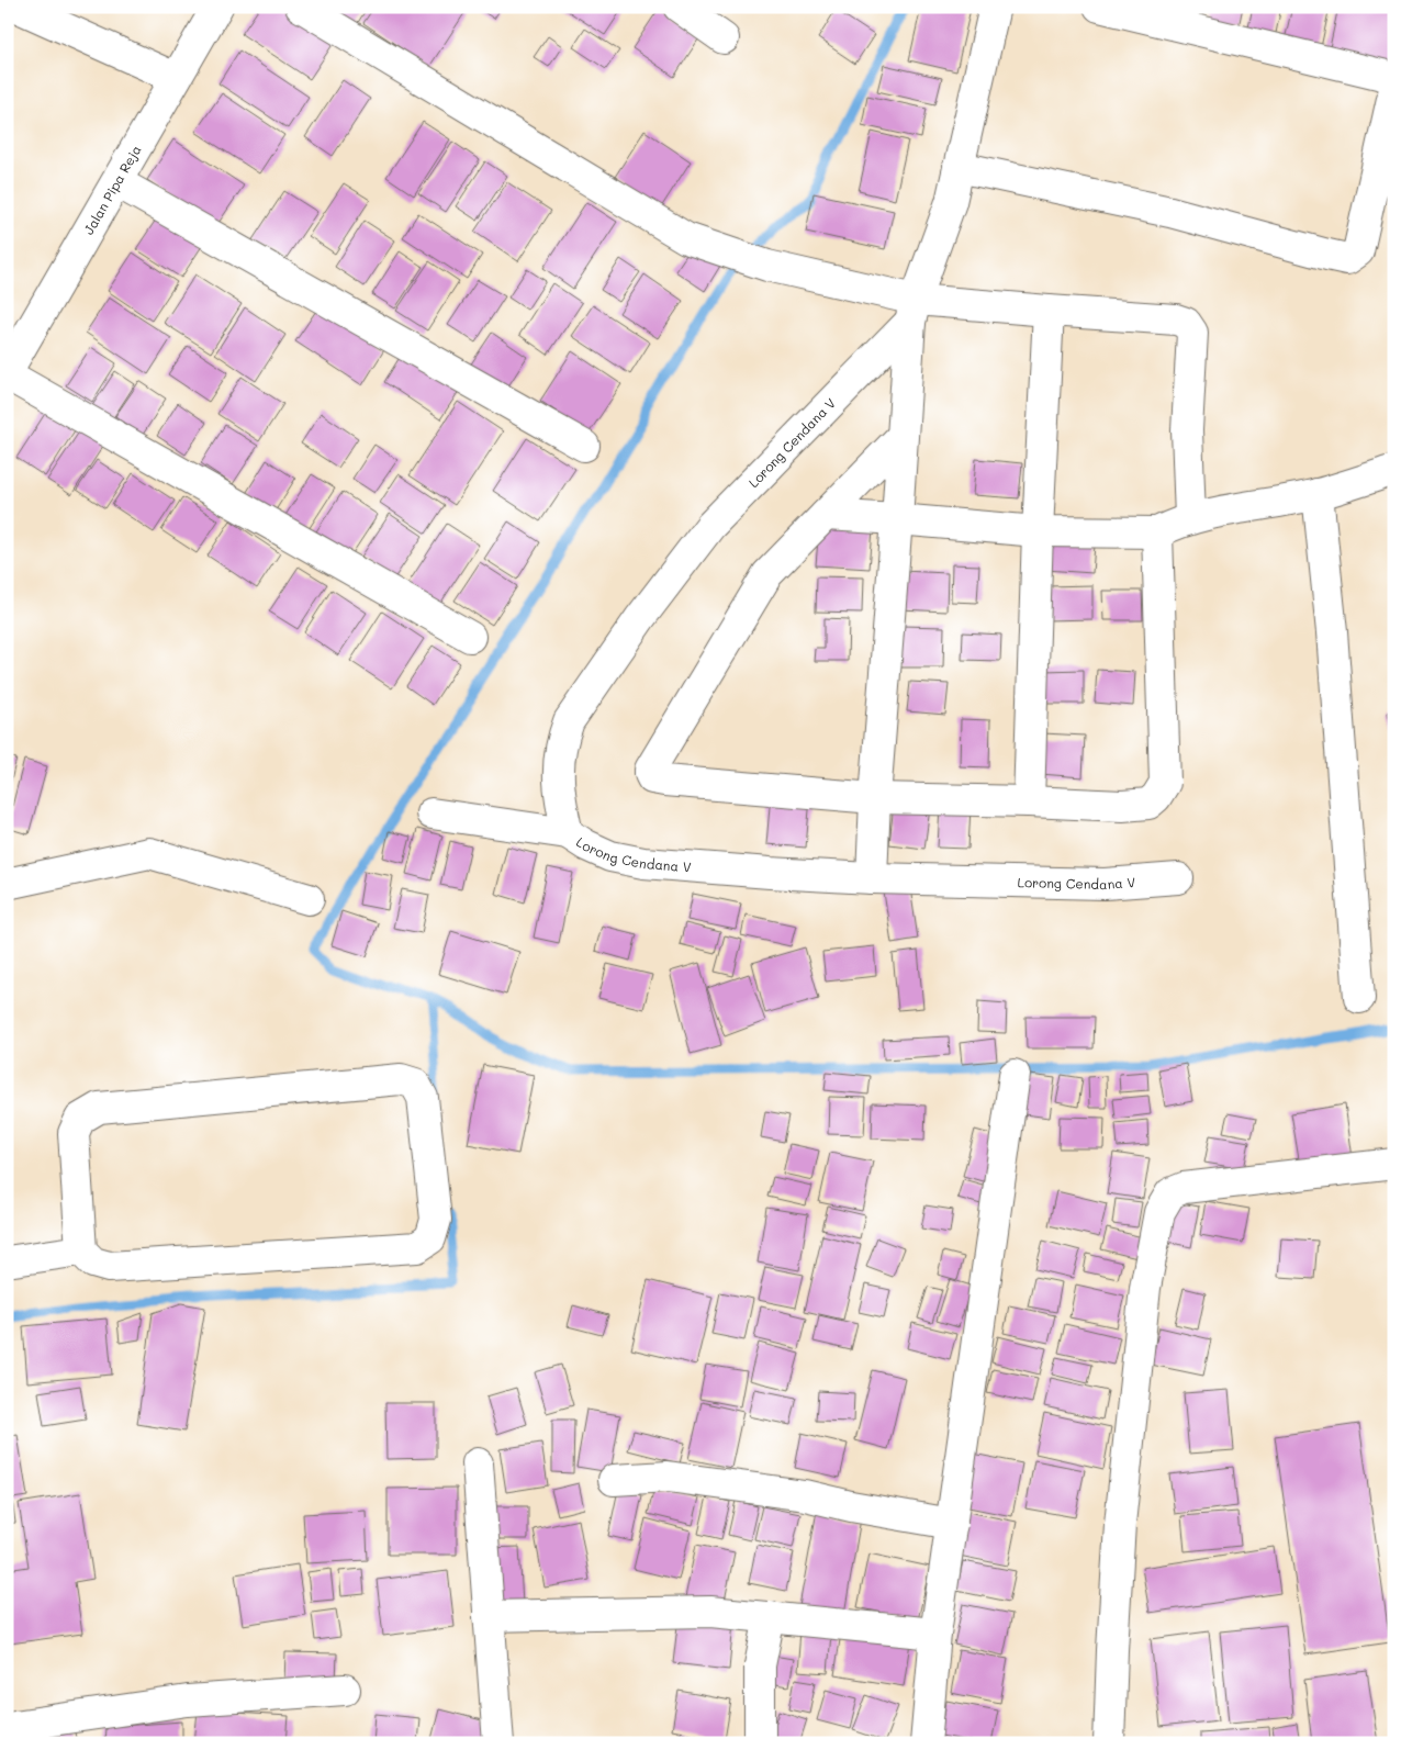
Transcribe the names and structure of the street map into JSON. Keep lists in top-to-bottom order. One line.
{"streets":{"street":["Jalan Pipa Reja","Lorong Cendana V"]}}
